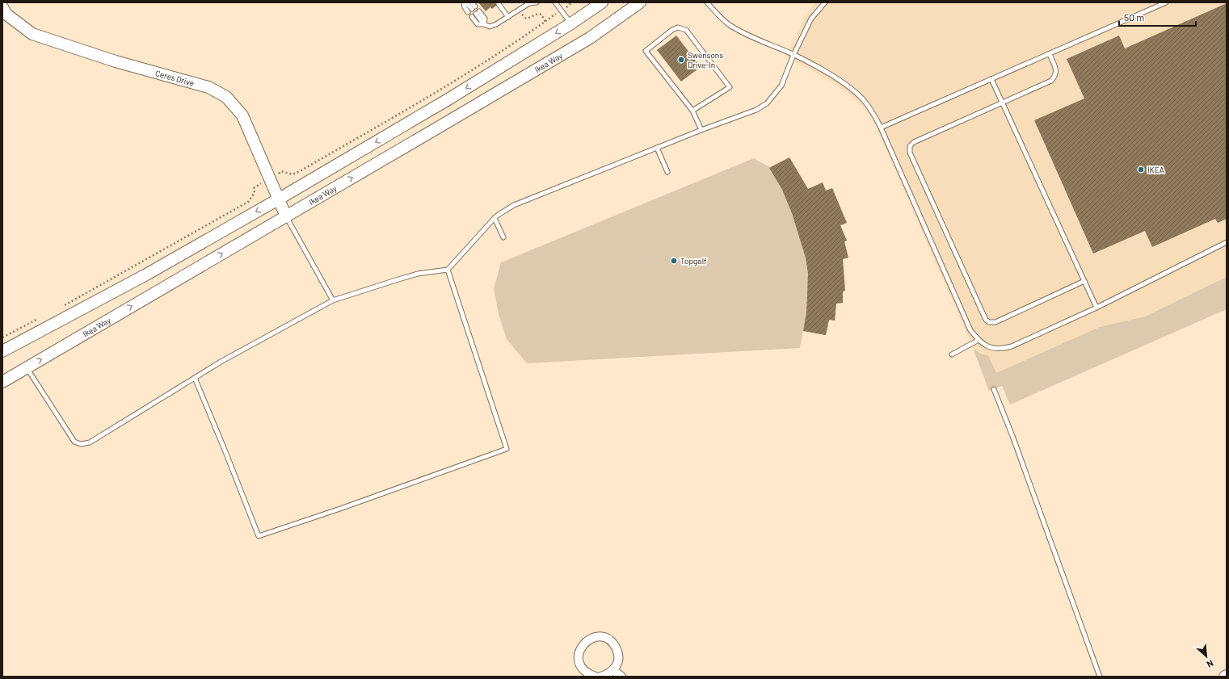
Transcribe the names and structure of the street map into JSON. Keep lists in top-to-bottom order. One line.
{"streets":{"main road":["Ikea Way","Ceres Drive"]},"crossings":[["Ikea Way","Ceres Drive"]],"places":["Swensons Drive-In","IKEA","Topgolf"],"scale_bar":"50 m","north":"bottom right"}
